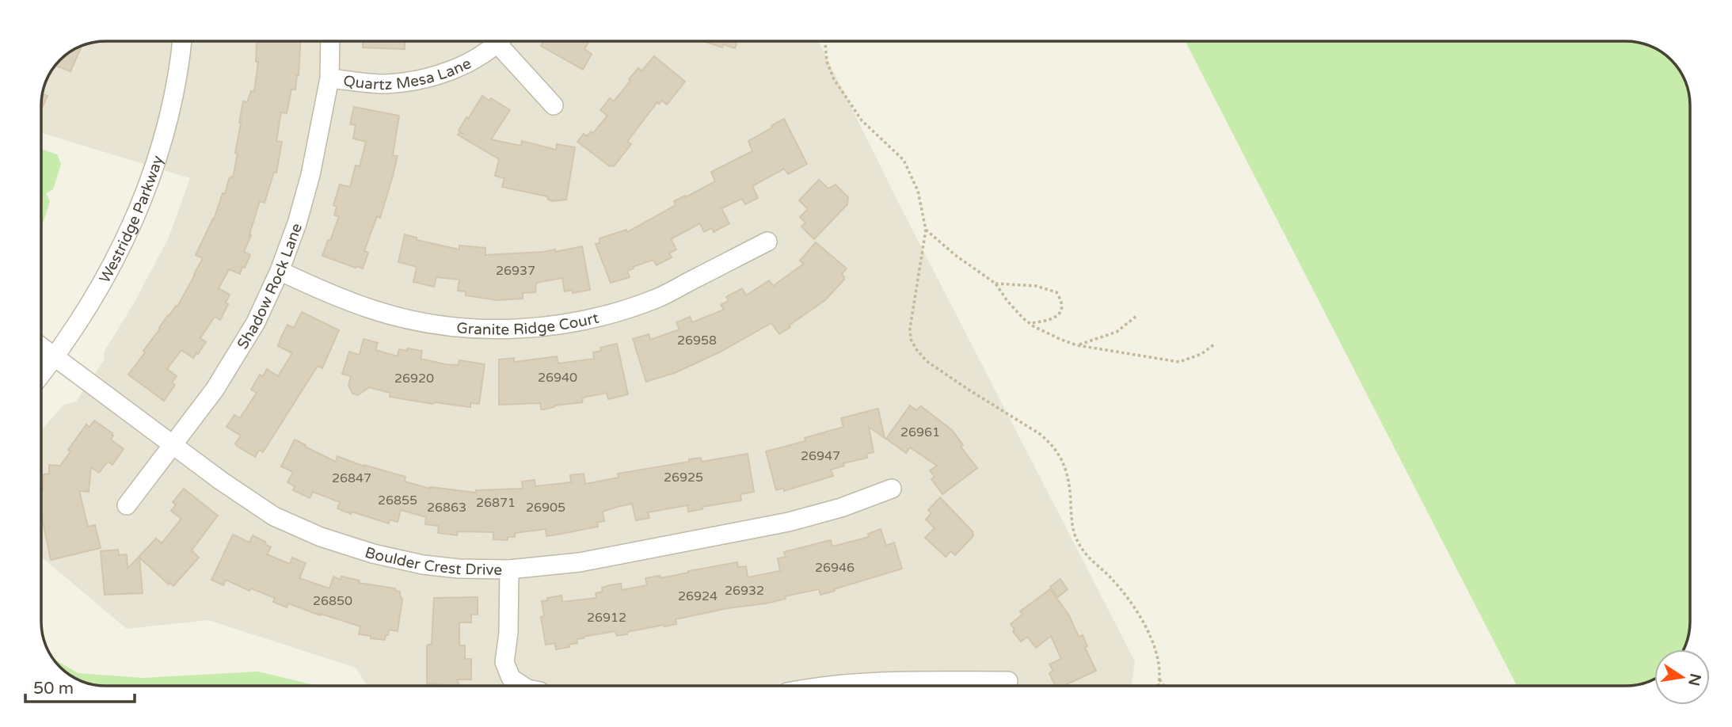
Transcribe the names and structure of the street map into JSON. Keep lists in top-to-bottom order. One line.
{"streets":{"street":["Quartz Mesa Lane","Westridge Parkway","Shadow Rock Lane","Granite Ridge Court","Boulder Crest Drive"]},"crossings":[["Quartz Mesa Lane","Shadow Rock Lane"],["Westridge Parkway","Boulder Crest Drive"],["Shadow Rock Lane","Granite Ridge Court"],["Shadow Rock Lane","Boulder Crest Drive"]],"house_numbers":["26937","26958","26940","26920","26961","26947","26925","26847","26855","26871","26863","26905","26946","26932","26924","26850","26912"],"scale_bar":"50 m","north":"right"}
